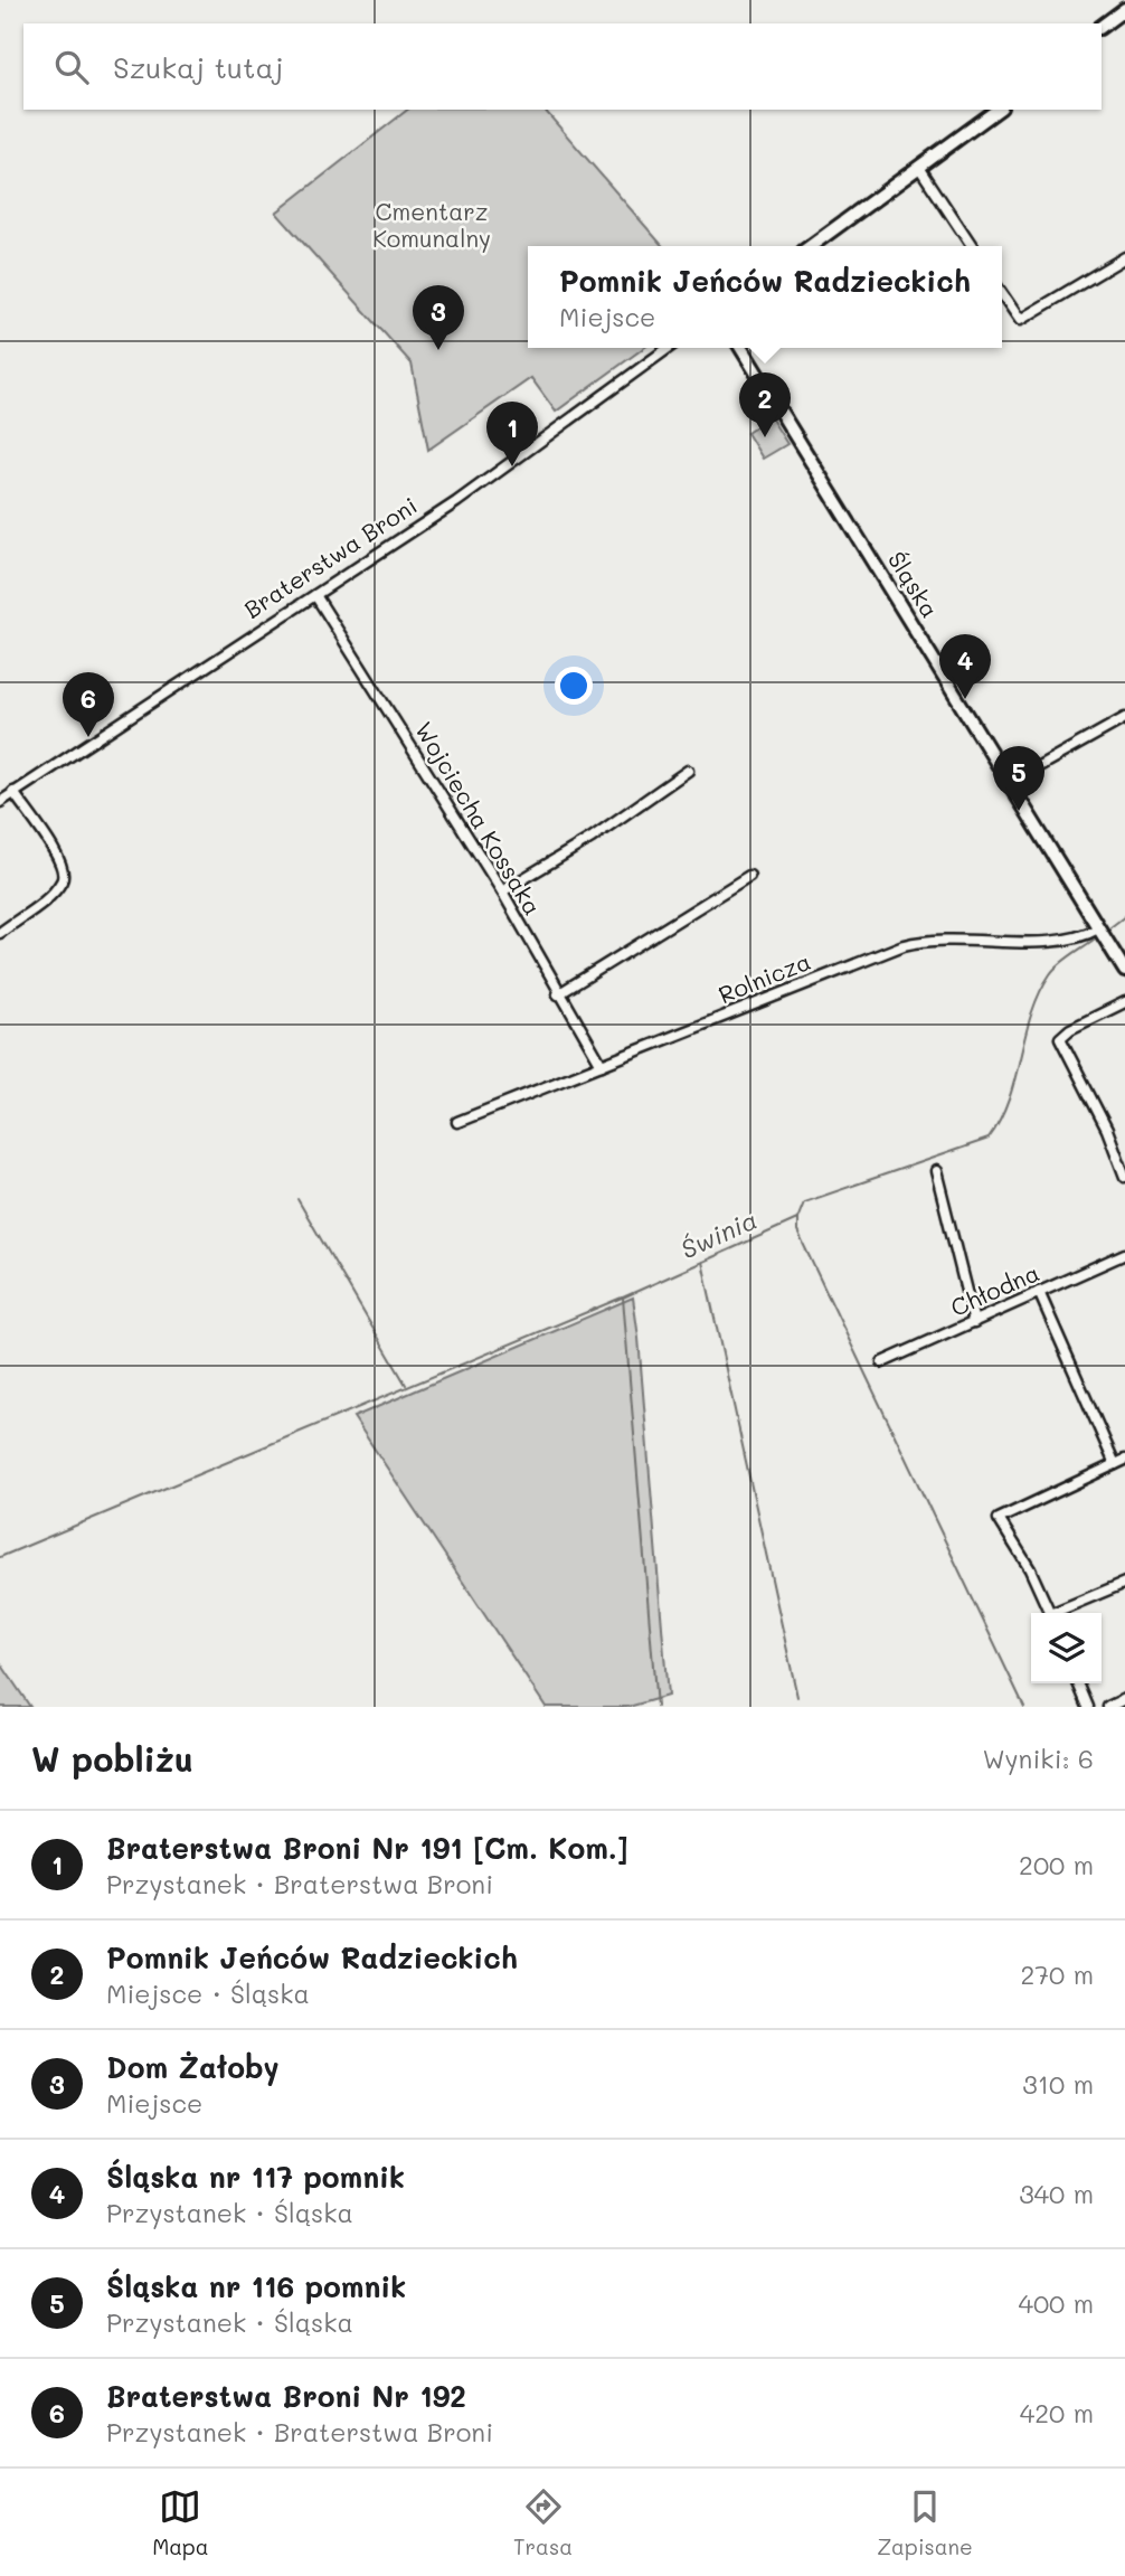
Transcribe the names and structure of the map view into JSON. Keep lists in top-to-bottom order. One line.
{"streets":{"street":["Braterstwa Broni","Śląska","Wojciecha Kossaka","Rolnicza","Chłodna"]},"crossings":[["Braterstwa Broni","Wojciecha Kossaka"],["Śląska","Rolnicza"],["Wojciecha Kossaka","Rolnicza"]],"water":["Świnia"],"parks":["Cmentarz Komunalny"],"page":{"search":"Szukaj tutaj","popup":["Pomnik Jeńców Radzieckich","Miejsce"],"pins":["3","2","1","4","6","5"],"heading":["W pobliżu","Wyniki: 6"],"list":[{"mark":"1","name":"Braterstwa Broni Nr 191 [Cm. Kom.]","note":"Przystanek · Braterstwa Broni","value":"200 m"},{"mark":"2","name":"Pomnik Jeńców Radzieckich","note":"Miejsce · Śląska","value":"270 m"},{"mark":"3","name":"Dom Żałoby","note":"Miejsce","value":"310 m"},{"mark":"4","name":"Śląska nr 117 pomnik","note":"Przystanek · Śląska","value":"340 m"},{"mark":"5","name":"Śląska nr 116 pomnik","note":"Przystanek · Śląska","value":"400 m"},{"mark":"6","name":"Braterstwa Broni Nr 192","note":"Przystanek · Braterstwa Broni","value":"420 m"}],"nav":["Mapa","Trasa","Zapisane"]}}
